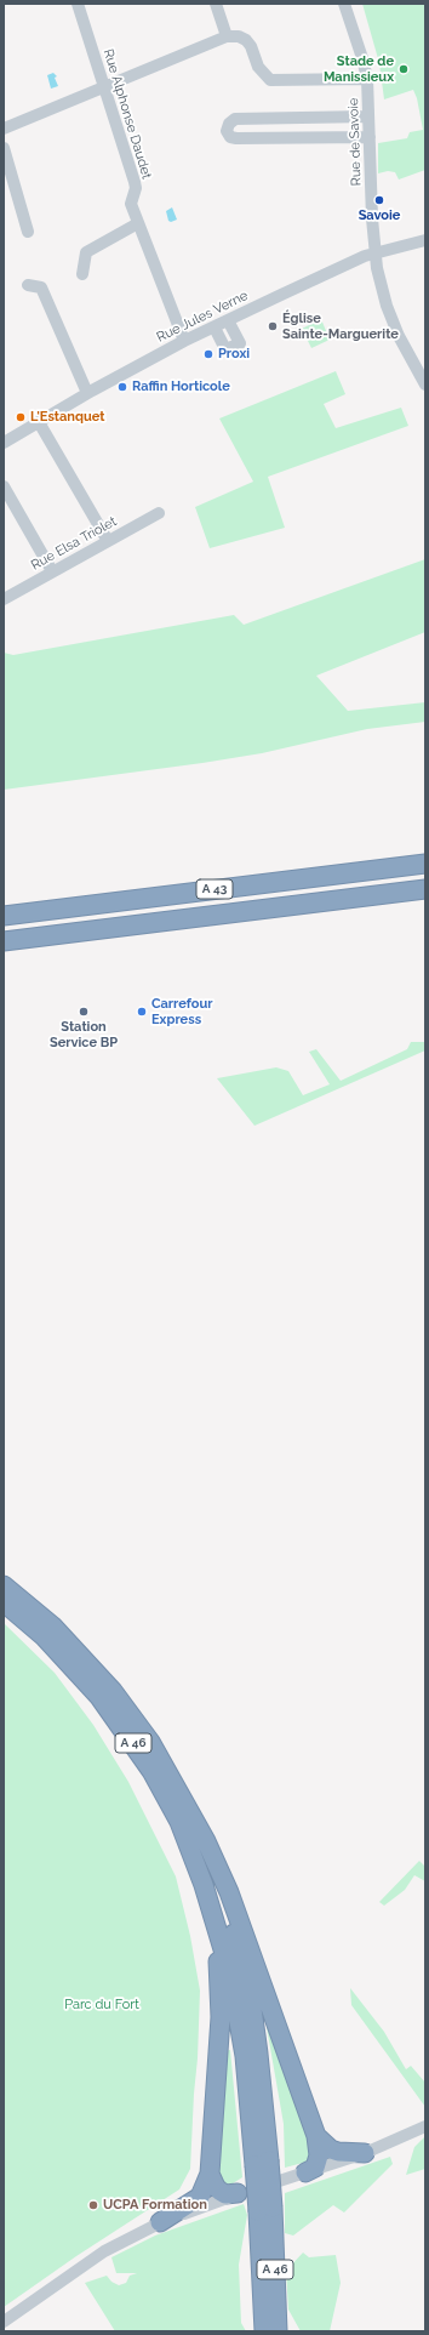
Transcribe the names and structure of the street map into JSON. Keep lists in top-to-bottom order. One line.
{"streets":{"highway":["A 43","A 46"],"street":["Rue Alphonse Daudet","Rue de Savoie","Rue Jules Verne","Rue Elsa Triolet"]},"crossings":[["Rue Alphonse Daudet","Rue Jules Verne"],["Rue de Savoie","Rue Jules Verne"]],"parks":["Parc du Fort"],"places":["Stade de Manissieux","Savoie","Église Sainte-Marguerite","Proxi","Raffin Horticole","L'Estanquet","Station Service BP","Carrefour Express","UCPA Formation"]}
